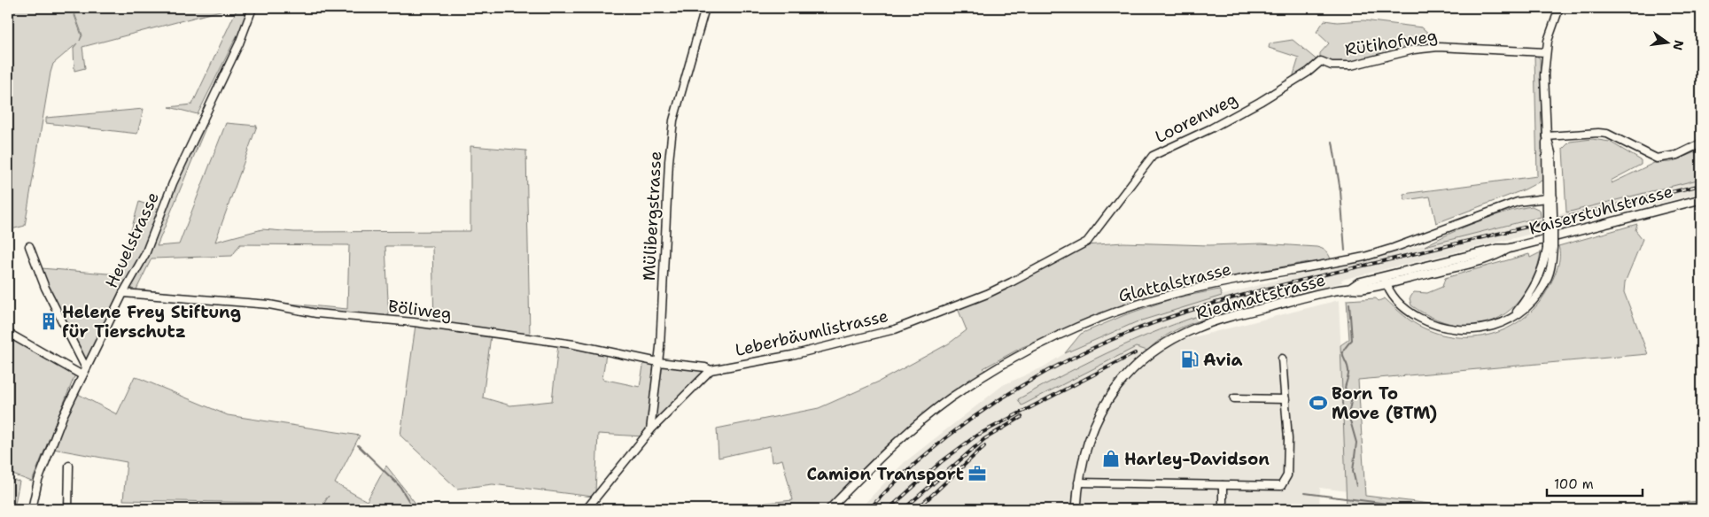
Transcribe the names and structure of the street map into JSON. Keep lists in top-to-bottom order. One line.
{"streets":{"main road":["Kaiserstuhlstrasse","Riedmattstrasse"],"street":["Rütihofweg","Loorenweg","Mülibergstrasse","Heuelstrasse","Glattalstrasse","Böliweg","Leberbäumlistrasse"]},"crossings":[["Rütihofweg","Loorenweg"],["Loorenweg","Leberbäumlistrasse"],["Kaiserstuhlstrasse","Riedmattstrasse"],["Mülibergstrasse","Böliweg"],["Heuelstrasse","Böliweg"],["Böliweg","Leberbäumlistrasse"]],"places":{"building":["Helene Frey Stiftung für Tierschutz"],"fuel station":["Avia"],"sports":["Born To Move (BTM)"],"shop":["Harley-Davidson"],"office":["Camion Transport"]},"scale_bar":"100 m","north":"right"}
